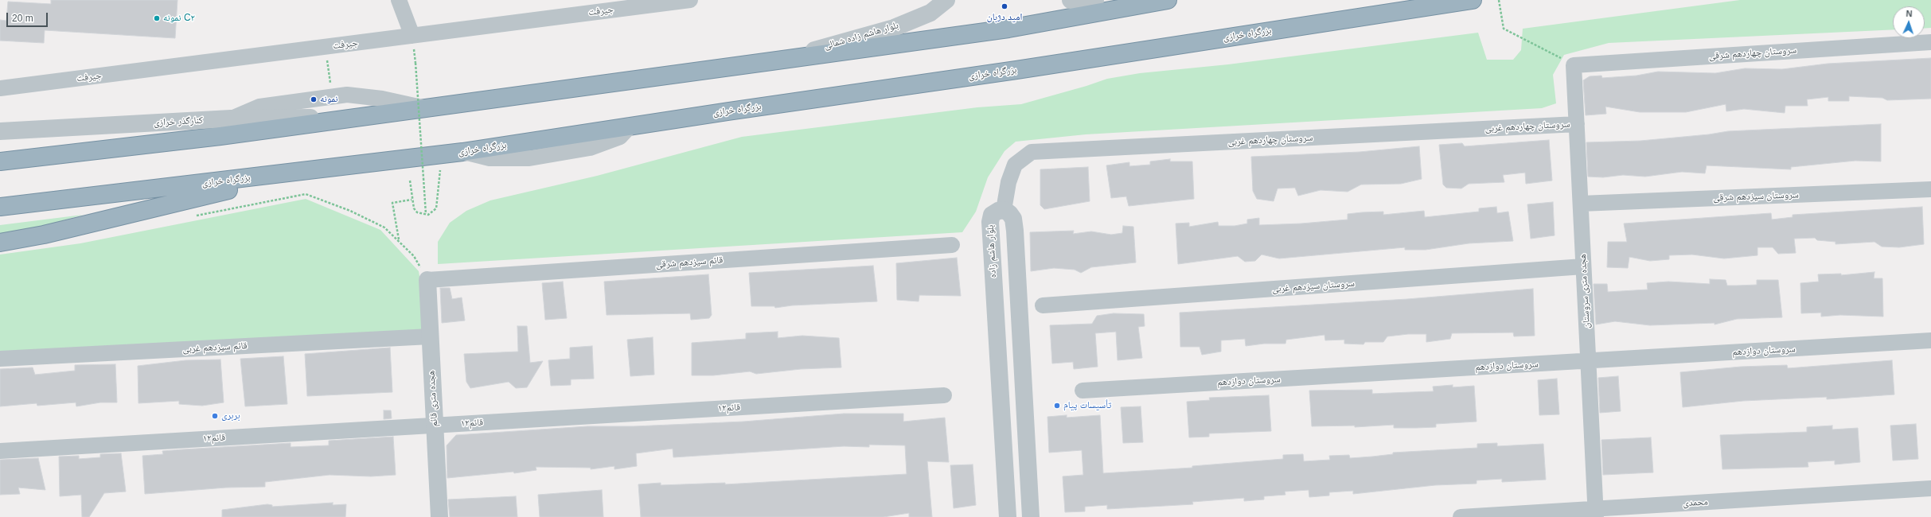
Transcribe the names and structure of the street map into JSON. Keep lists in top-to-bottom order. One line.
{"streets":{"highway":["بزرگراه خرازی"],"street":["جيرفت","بلوار هاشم زاده شمالی","سروستان چهاردهم شرقی","کنارگذر خرازی","سروستان چهاردهم غربی","سروستان سیزدهم شرقی","بلوار هاشم زاده","قائم سیزدهم شرقی","سروستان سیزدهم غربی","هجده متری سروستان","قائم سیزدهم غربی","سروستان دوازدهم","هجده متری قائم","قائم۱۲","محمدی"]},"crossings":[["سروستان چهاردهم شرقی","هجده متری سروستان"],["سروستان چهاردهم غربی","بلوار هاشم زاده"],["سروستان چهاردهم غربی","هجده متری سروستان"],["سروستان سیزدهم شرقی","هجده متری سروستان"],["قائم سیزدهم شرقی","هجده متری قائم"],["سروستان سیزدهم غربی","هجده متری سروستان"],["هجده متری سروستان","سروستان دوازدهم"],["هجده متری سروستان","محمدی"],["قائم سیزدهم غربی","هجده متری قائم"],["هجده متری قائم","قائم۱۲"]],"places":["امید دژبان","نمونه C۲","نمونه","تأسیسات پیام","بربری"],"scale_bar":"20 m","north":"top"}
